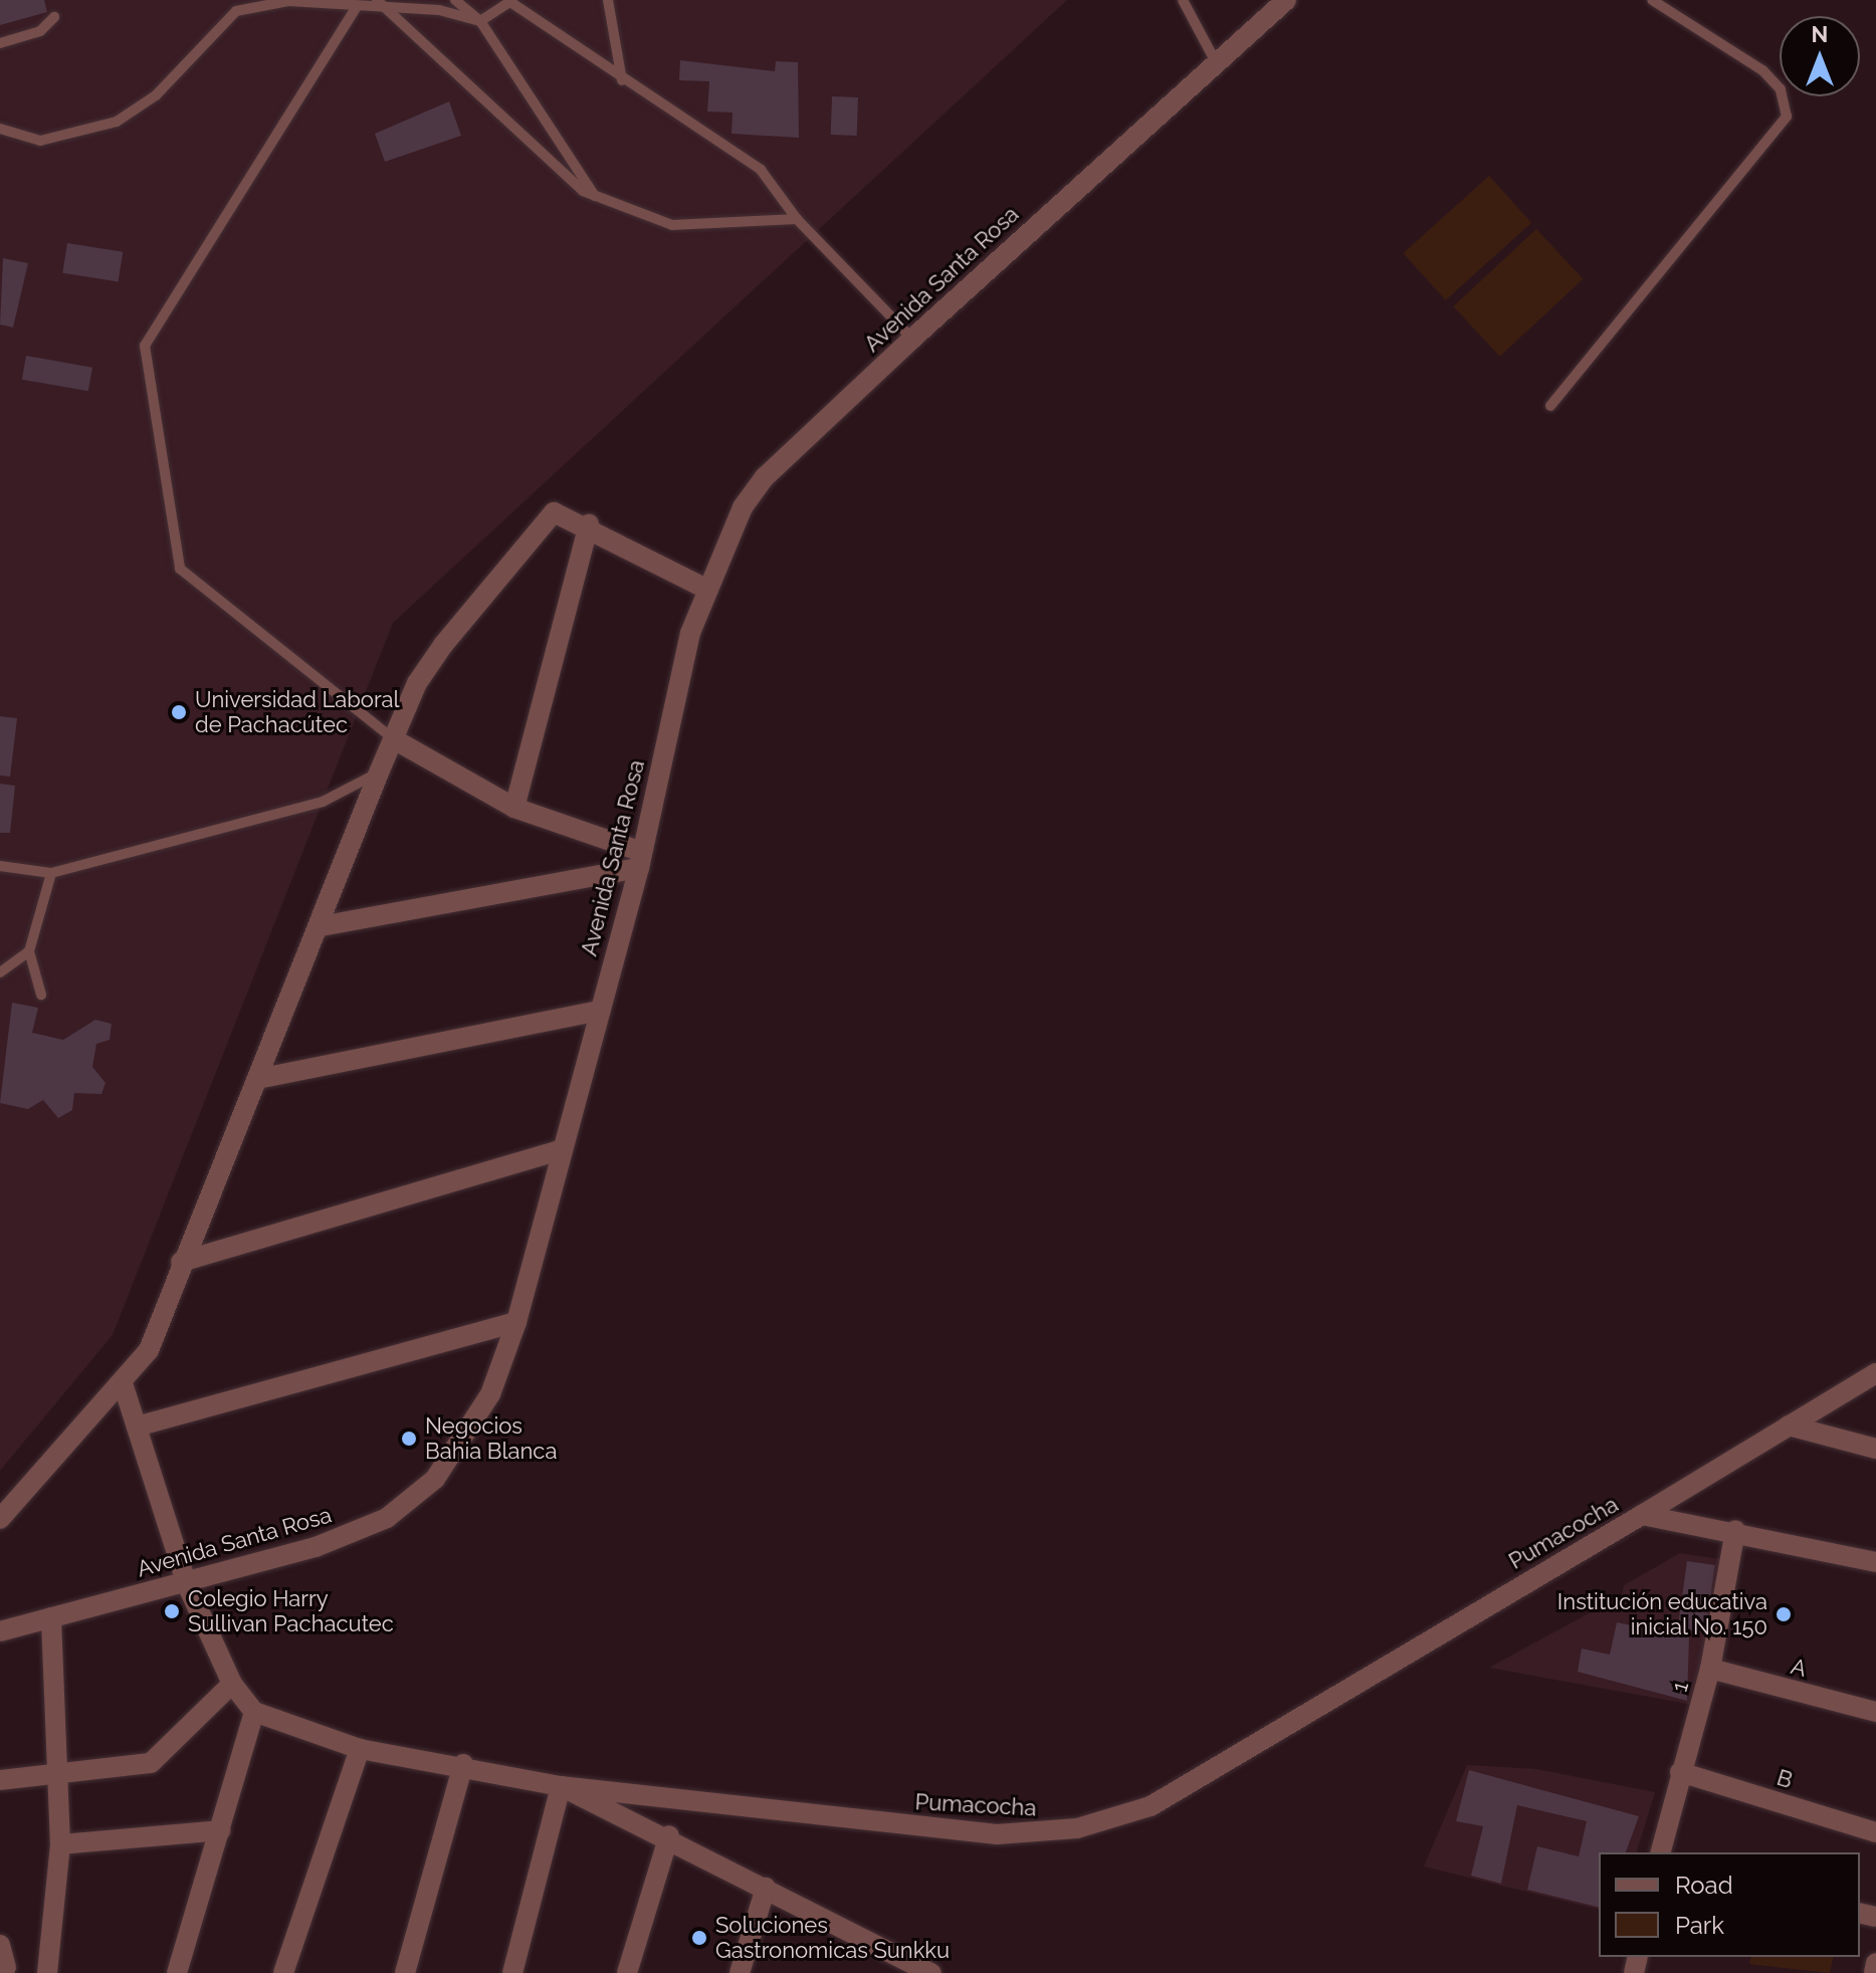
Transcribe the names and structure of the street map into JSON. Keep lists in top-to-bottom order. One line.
{"streets":{"street":["Avenida Santa Rosa","Pumacocha","A","1","B"]},"crossings":[["A","1"],["1","B"]],"places":["Universidad Laboral de Pachacútec","Negocios Bahia Blanca","Colegio Harry Sullivan Pachacutec","Institución educativa inicial No. 150","Soluciones Gastronomicas Sunkku"],"legend":["Road","Park"],"north":"top"}
